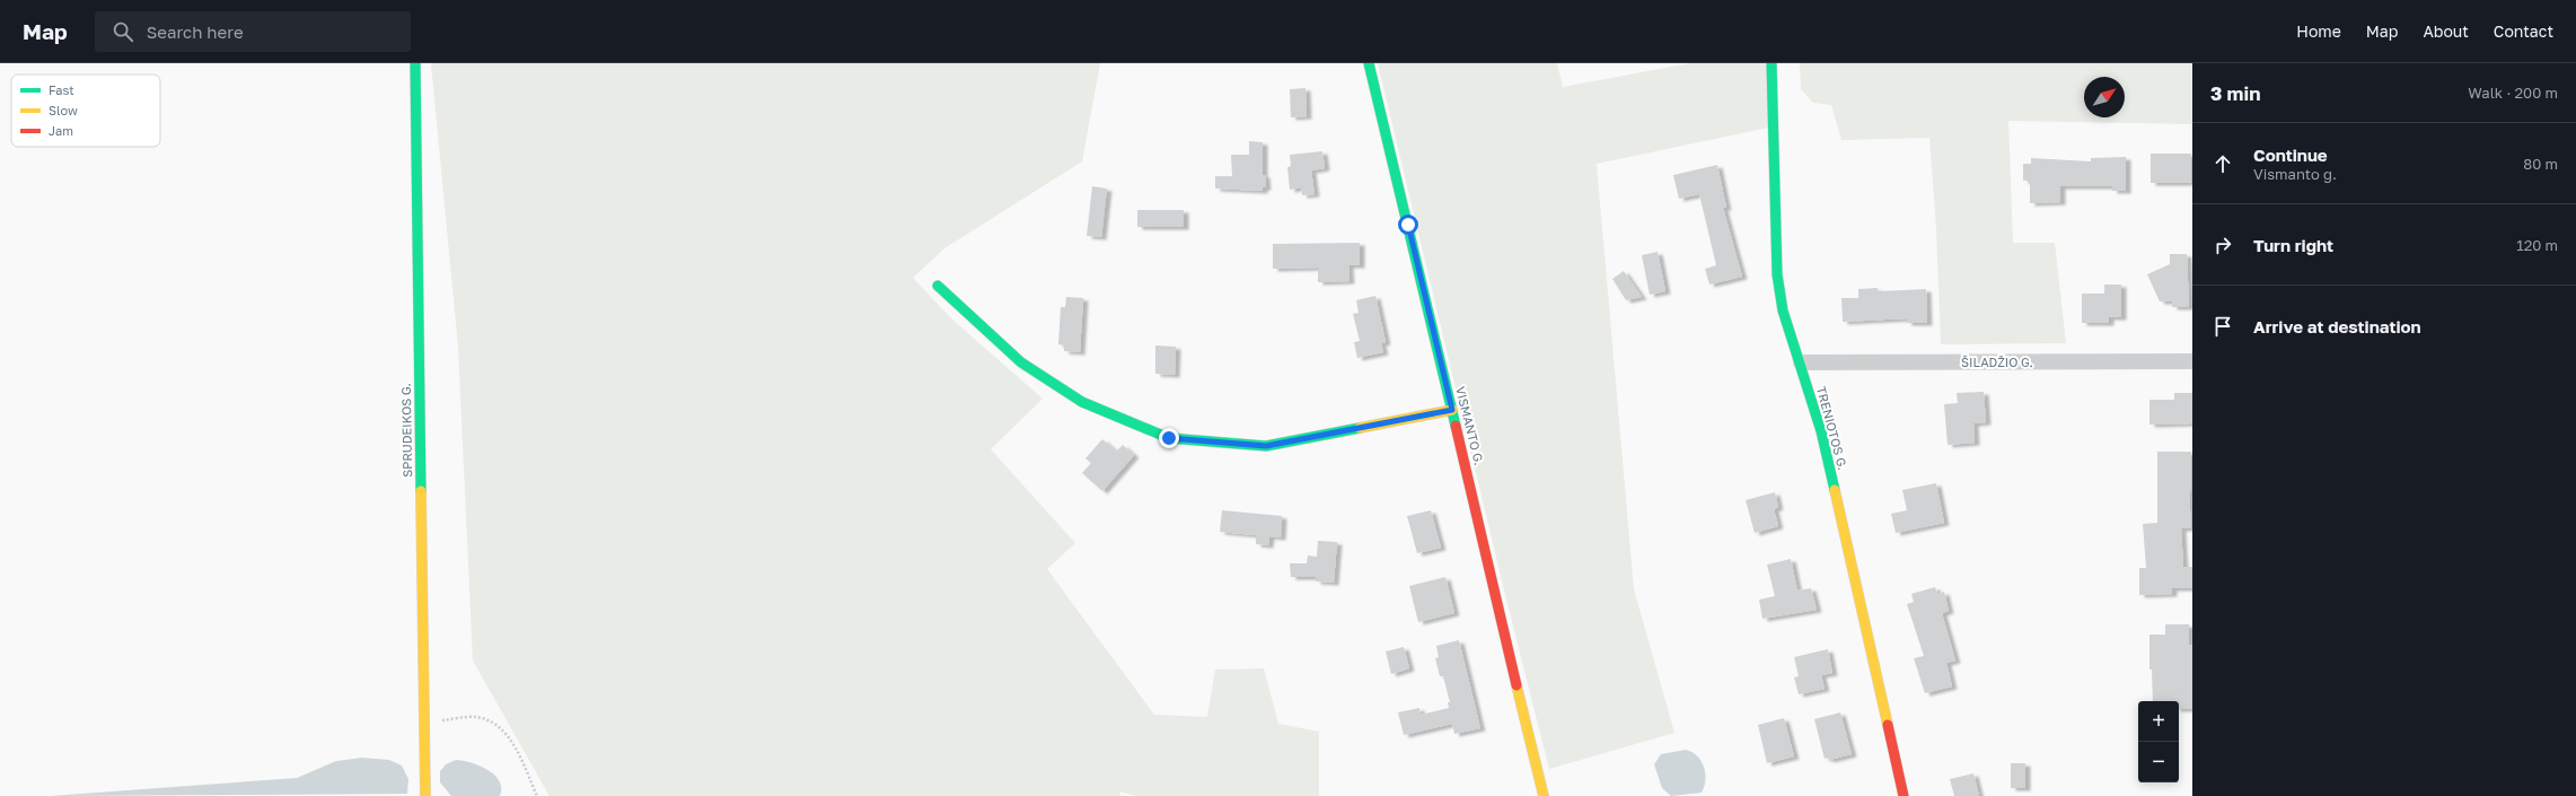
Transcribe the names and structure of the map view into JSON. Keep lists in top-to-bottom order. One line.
{"streets":{"street":["ŠILADŽIO G.","VISMANTO G.","TRENIOTOS G.","SPRUDEIKOS G."]},"crossings":[["ŠILADŽIO G.","TRENIOTOS G."]],"legend":["Fast","Slow","Jam"],"north":"top right","page":{"header":"Map","search":"Search here","nav":["Home","Map","About","Contact"],"heading":["3 min","Walk · 200 m"],"list":[["Continue","Vismanto g.","80 m"],["Turn right","120 m"],"Arrive at destination"],"map_buttons":["+","−"]}}
